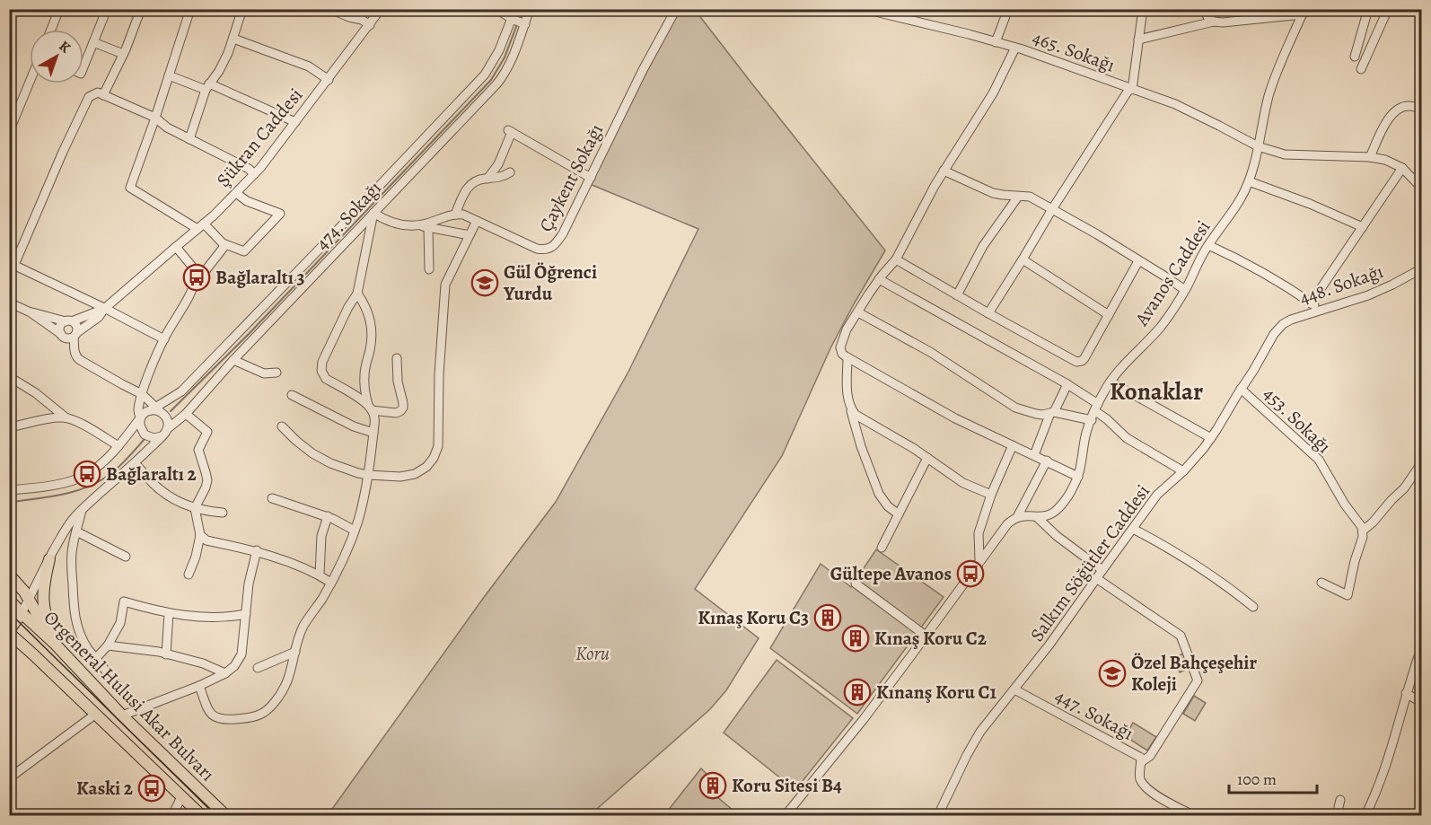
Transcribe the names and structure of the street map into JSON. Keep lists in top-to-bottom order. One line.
{"streets":{"main road":["Orgeneral Hulusi Akar Bulvarı"],"street":["465. Sokağı","Şükran Caddesi","Çaykent Sokağı","474. Sokağı","Avanos Caddesi","448. Sokağı","453. Sokağı","Salkım Söğütler Caddesi","447. Sokağı"]},"crossings":[["465. Sokağı","Avanos Caddesi"],["474. Sokağı","Orgeneral Hulusi Akar Bulvarı"],["448. Sokağı","Salkım Söğütler Caddesi"],["453. Sokağı","Salkım Söğütler Caddesi"],["Salkım Söğütler Caddesi","447. Sokağı"]],"districts":["Konaklar"],"parks":["Koru"],"places":{"bus stop":["Bağlaraltı 3","Bağlaraltı 2","Gültepe Avanos","Kaski 2"],"school or university":["Gül Öğrenci Yurdu","Özel Bahçeşehir Koleji"],"building":["Kınaş Koru C3","Kınaş Koru C2","Kınanş Koru C1","Koru Sitesi B4"]},"scale_bar":"100 m","north":"top right"}
